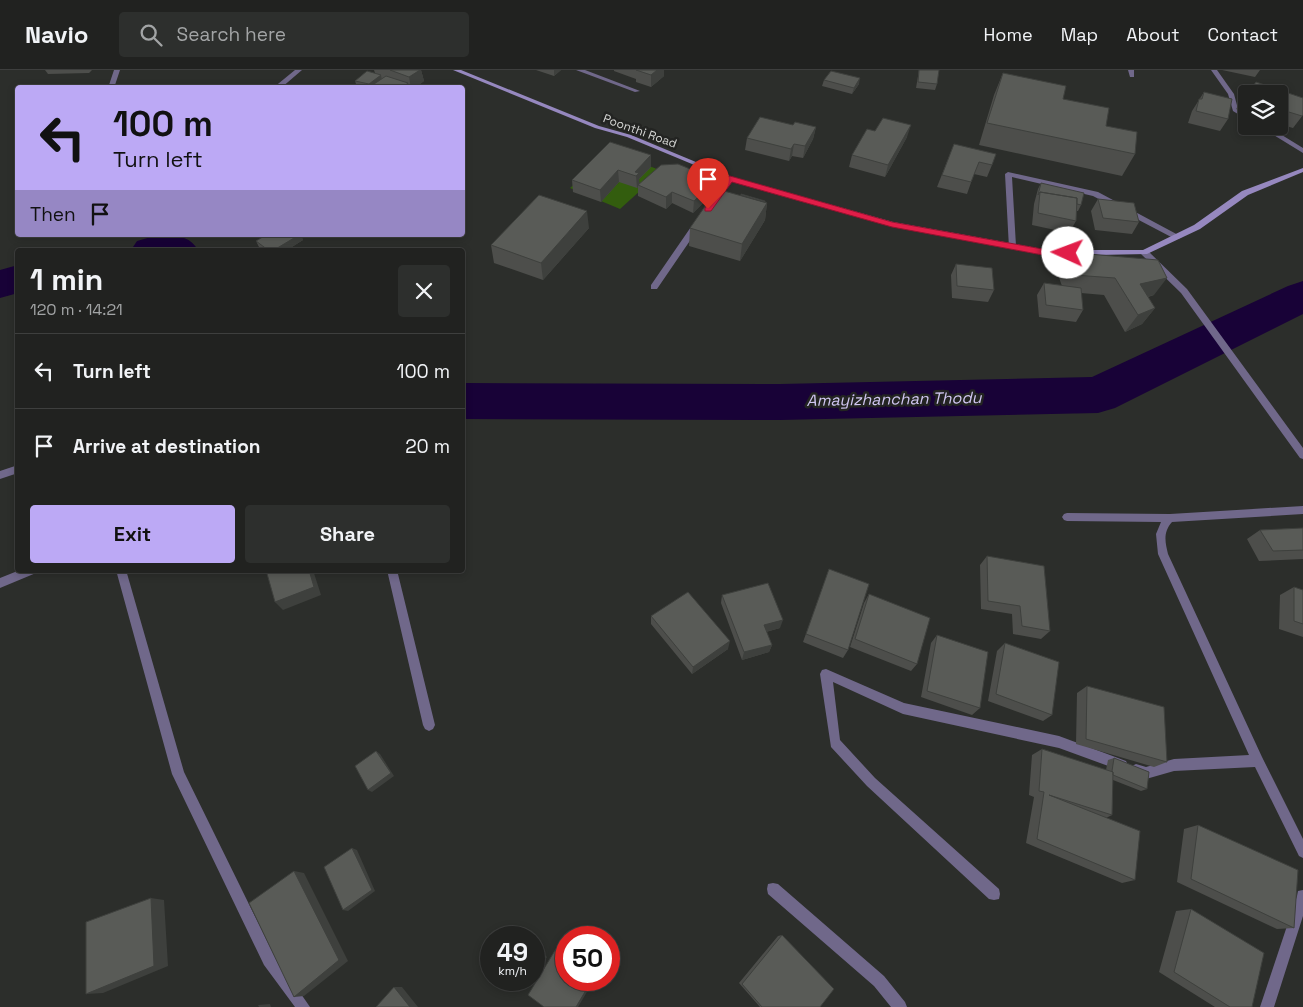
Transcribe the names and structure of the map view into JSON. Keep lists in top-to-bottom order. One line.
{"streets":{"main road":["Poonthi Road"]},"water":["Amayizhanchan Thodu"],"page":{"header":"Navio","search":"Search here","nav":["Home","Map","About","Contact"],"turn":["100 m","Turn left"],"then":"Then","heading":["1 min","120 m · 14:21"],"list":[{"name":"Turn left","value":"100 m"},{"name":"Arrive at destination","value":"20 m"}],"buttons":["Exit","Share"],"speed":"49 km/h","limit":"50"}}
